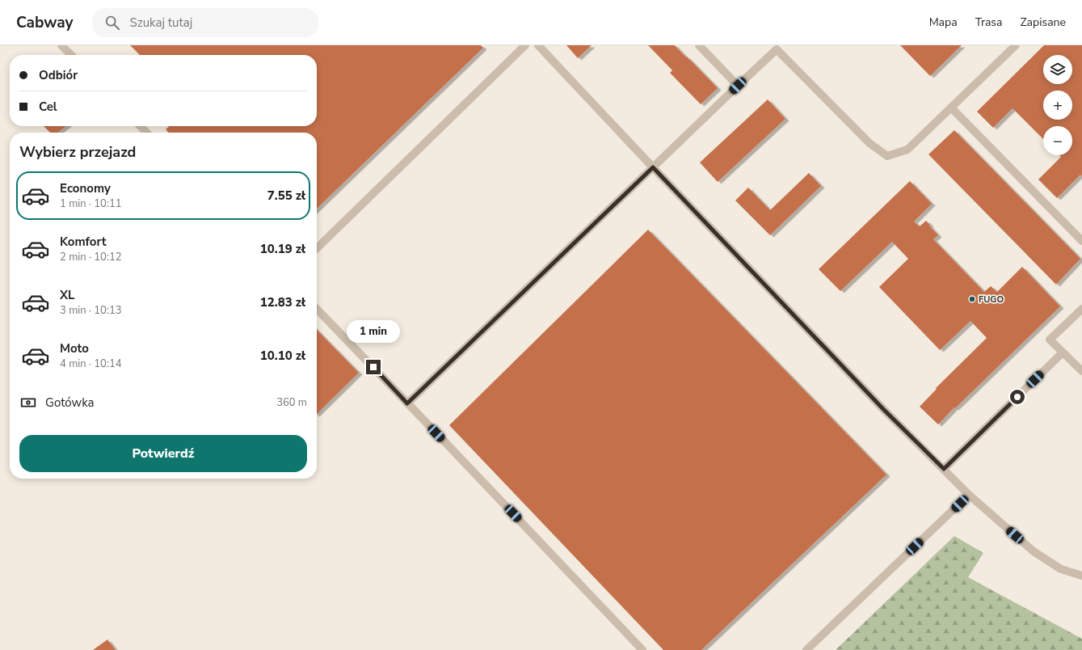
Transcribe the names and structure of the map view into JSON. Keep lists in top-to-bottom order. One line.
{"places":["FUGO"],"page":{"header":"Cabway","search":"Szukaj tutaj","nav":["Mapa","Trasa","Zapisane"],"map_buttons":["+","−"],"banner":["Odbiór","Cel"],"heading":"Wybierz przejazd","list":[{"name":"Economy","note":"1 min · 10:11","value":"7.55 zł"},{"name":"Komfort","note":"2 min · 10:12","value":"10.19 zł"},{"name":"XL","note":"3 min · 10:13","value":"12.83 zł"},{"name":"Moto","note":"4 min · 10:14","value":"10.10 zł"}],"bubble":"1 min","pay":["Gotówka","360 m"],"buttons":"Potwierdź"}}
